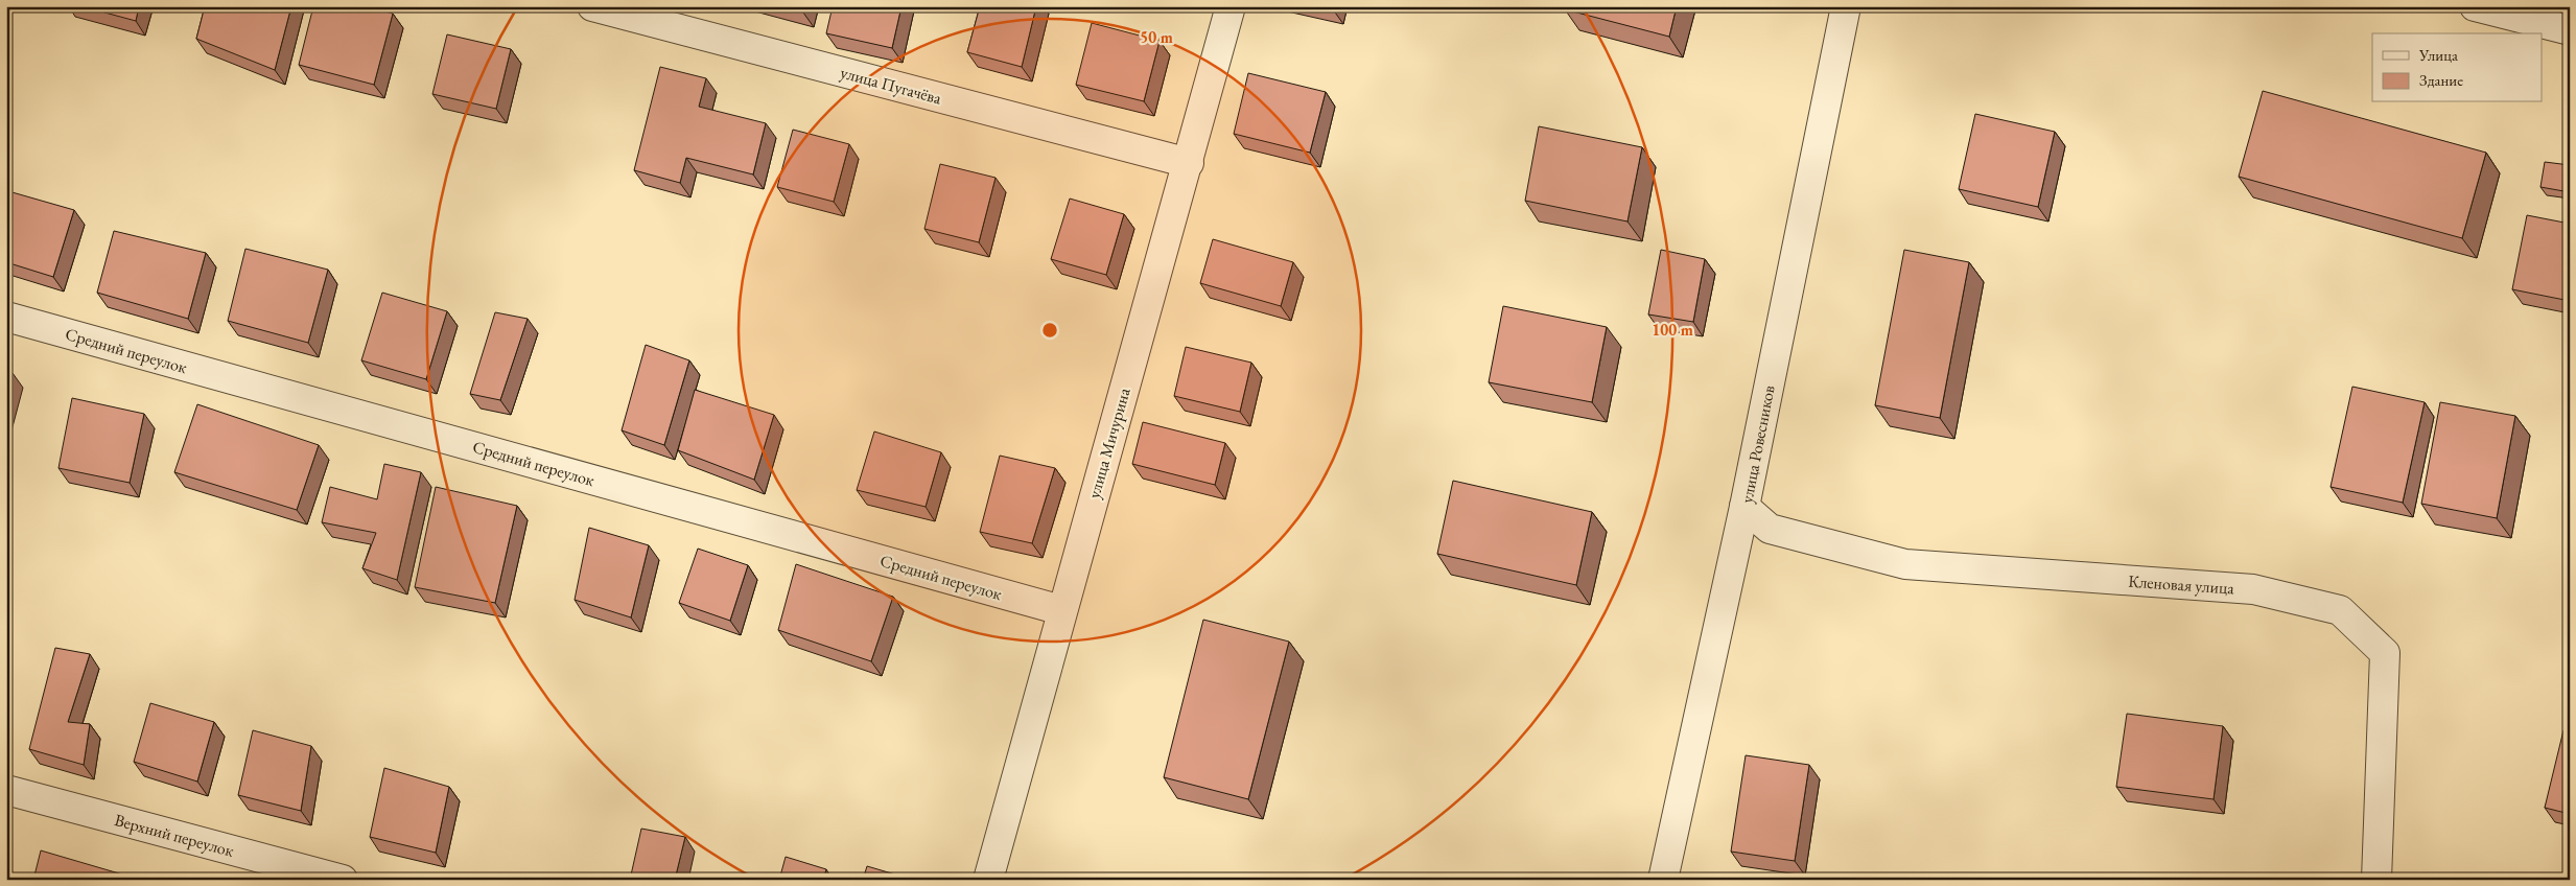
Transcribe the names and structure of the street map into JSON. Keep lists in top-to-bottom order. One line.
{"streets":{"street":["улица Пугачёва","Средний переулок","улица Мичурина","улица Ровесников","Кленовая улица","Верхний переулок"]},"crossings":[["улица Пугачёва","улица Мичурина"],["Средний переулок","улица Мичурина"],["улица Ровесников","Кленовая улица"]],"legend":["Улица","Здание"],"rings":["50 m","100 m"]}
